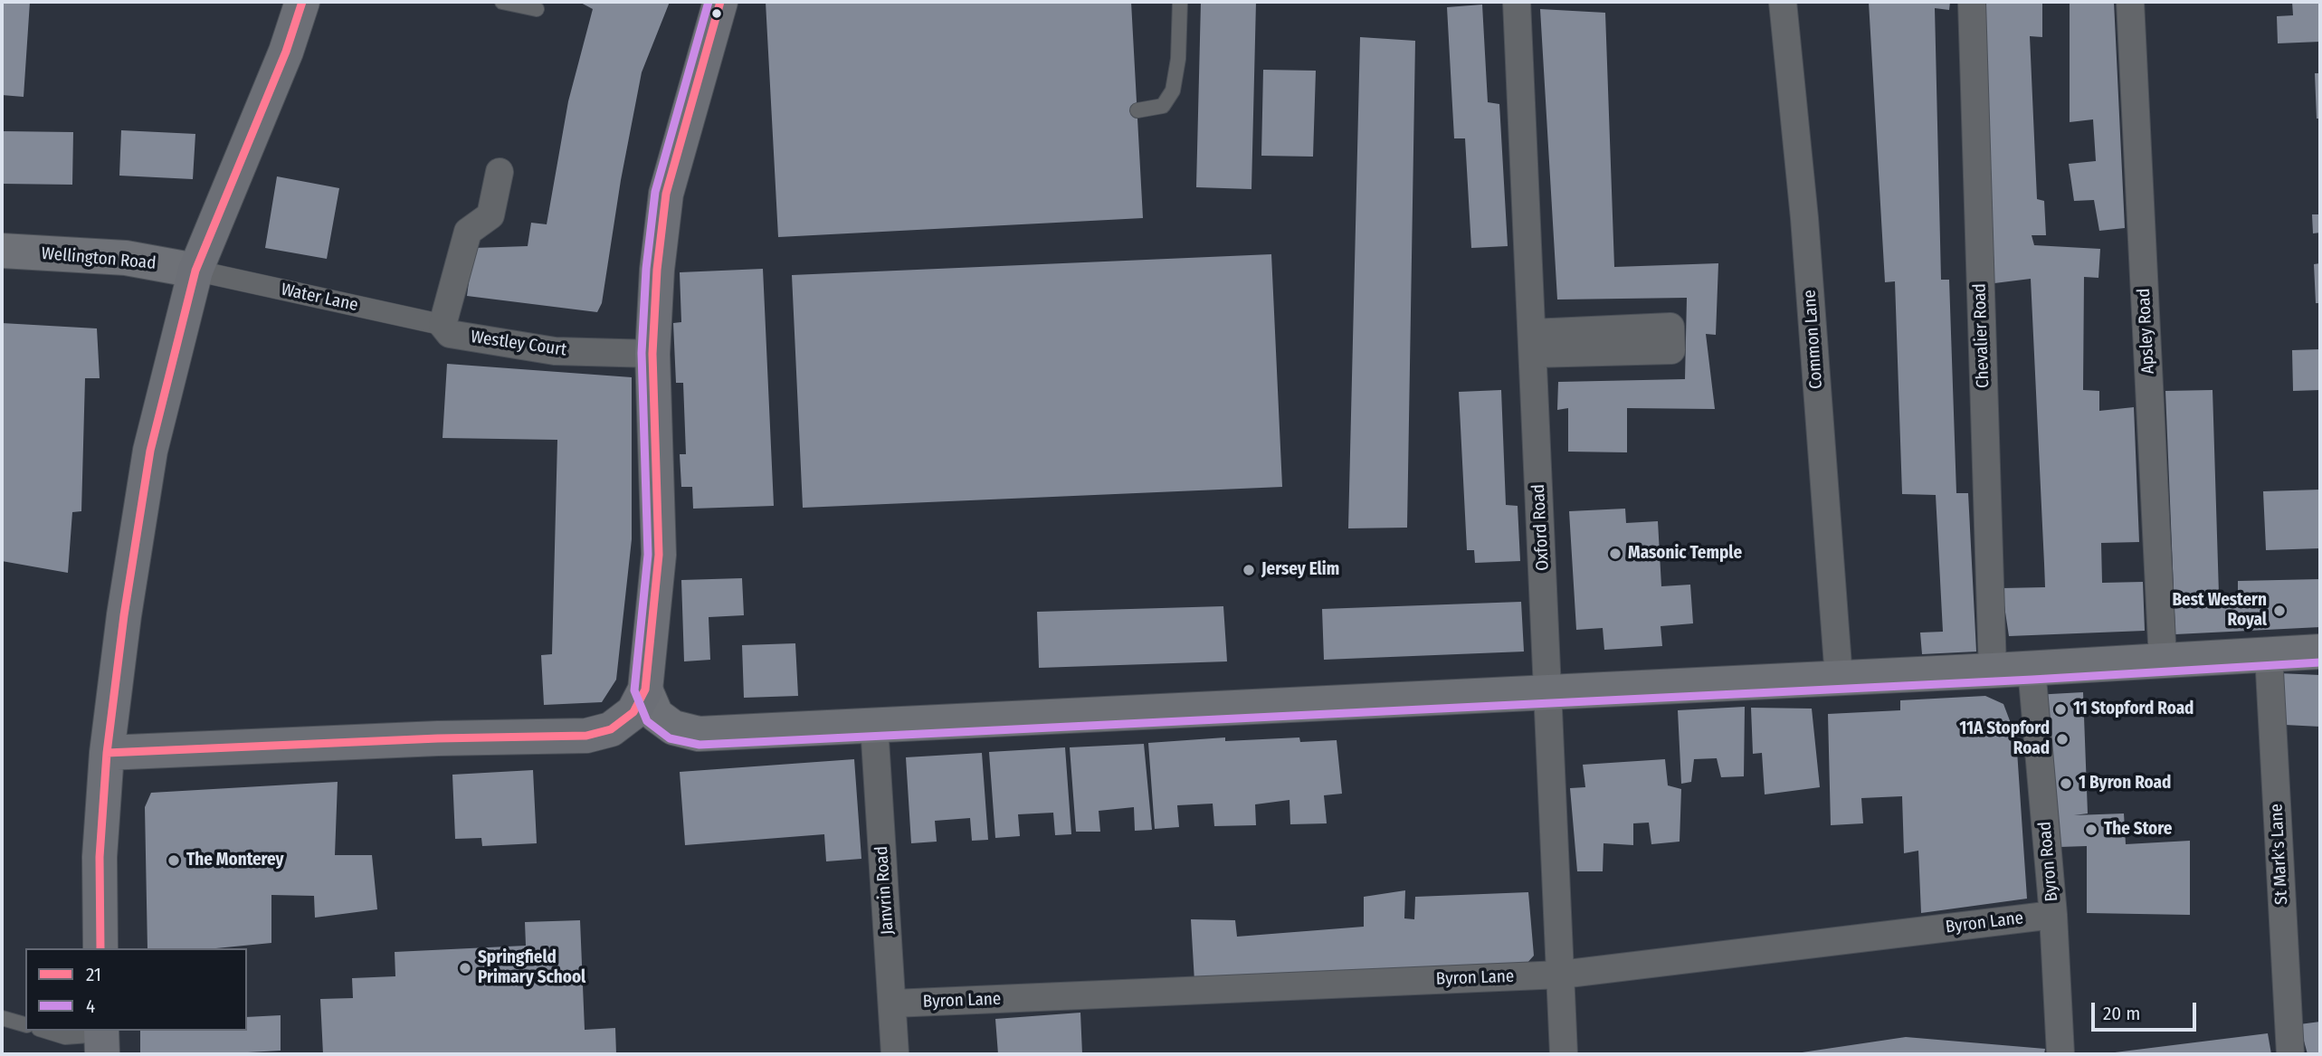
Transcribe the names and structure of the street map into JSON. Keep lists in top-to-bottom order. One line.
{"streets":{"main road":["Wellington Road"],"street":["Water Lane","Apsley Road","Chevalier Road","Common Lane","Westley Court","Oxford Road","St Mark's Lane","Byron Road","Janvrin Road","Byron Lane"]},"crossings":[["Wellington Road","Water Lane"],["Water Lane","Westley Court"],["Oxford Road","Byron Lane"],["Byron Road","Byron Lane"],["Janvrin Road","Byron Lane"]],"places":["Masonic Temple","Jersey Elim","Best Western Royal","11 Stopford Road","11A Stopford Road","1 Byron Road","The Store","The Monterey","Springfield Primary School"],"lines":["transit line 21","transit line 4"],"legend":["21","4"],"scale_bar":"20 m"}
